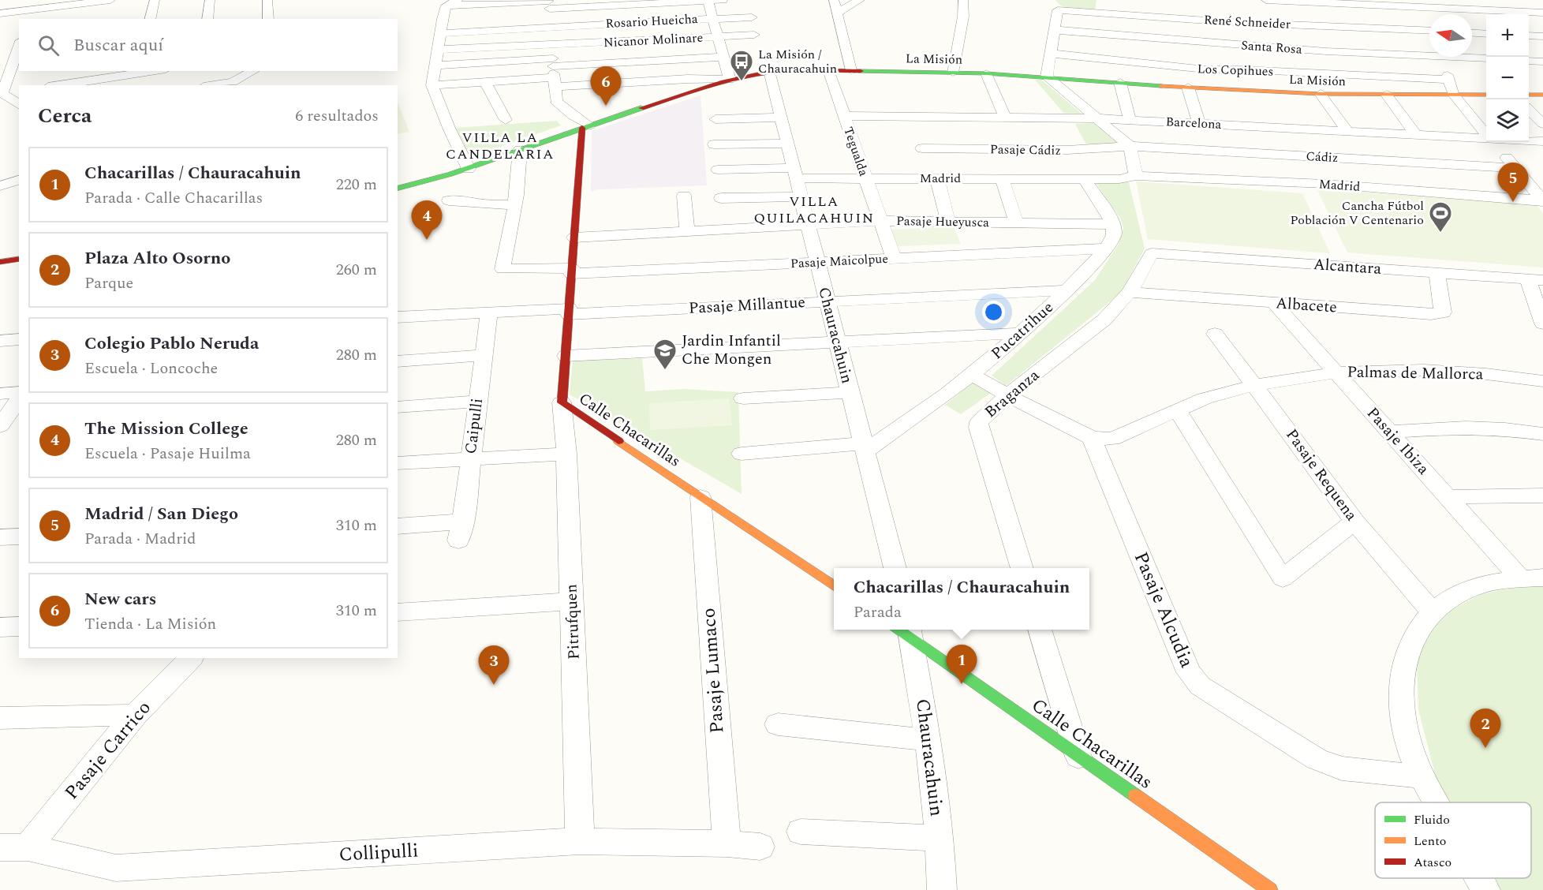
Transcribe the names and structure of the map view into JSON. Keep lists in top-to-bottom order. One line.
{"streets":{"street":["Rosario Hueicha","René Schneider","Nicanor Molinare","Santa Rosa","La Misión","Los Copihues","Barcelona","Pasaje Cádiz","Tegualda","Cádiz","Madrid","Pasaje Hueyusca","Pasaje Maicolpue","Alcantara","Pasaje Millantue","Albacete","Pucatrihue","Chauracahuin","Palmas de Mallorca","Braganza","Caipulli","Calle Chacarillas","Pasaje Ibiza","Pasaje Requena","Pasaje Alcudia","Pitrufquen","Pasaje Lumaco","Pasaje Carrico","Collipulli"]},"crossings":[["René Schneider","Santa Rosa"],["La Misión","Tegualda"],["La Misión","Chauracahuin"],["La Misión","Calle Chacarillas"],["Barcelona","Tegualda"],["Pasaje Cádiz","Cádiz"],["Tegualda","Madrid"],["Tegualda","Pasaje Hueyusca"],["Tegualda","Pasaje Maicolpue"],["Madrid","Chauracahuin"],["Pasaje Hueyusca","Chauracahuin"],["Pasaje Hueyusca","Calle Chacarillas"],["Pasaje Maicolpue","Pucatrihue"],["Pasaje Maicolpue","Chauracahuin"],["Pasaje Maicolpue","Calle Chacarillas"],["Alcantara","Albacete"],["Alcantara","Braganza"],["Pasaje Millantue","Pucatrihue"],["Pasaje Millantue","Chauracahuin"],["Pasaje Millantue","Caipulli"],["Pasaje Millantue","Calle Chacarillas"],["Albacete","Braganza"],["Albacete","Pasaje Ibiza"],["Pucatrihue","Chauracahuin"],["Pucatrihue","Palmas de Mallorca"],["Chauracahuin","Calle Chacarillas"],["Palmas de Mallorca","Braganza"],["Palmas de Mallorca","Pasaje Ibiza"],["Palmas de Mallorca","Pasaje Requena"],["Palmas de Mallorca","Pasaje Alcudia"],["Calle Chacarillas","Pitrufquen"],["Calle Chacarillas","Pasaje Lumaco"],["Pitrufquen","Collipulli"],["Pasaje Lumaco","Collipulli"],["Pasaje Carrico","Collipulli"]],"districts":["VILLA LA CANDELARIA","VILLA QUILACAHUIN"],"places":{"bus stop":["La Misión / Chauracahuin"],"sports":["Cancha Fútbol Población V Centenario"],"school or university":["Jardin Infantil Che Mongen"]},"legend":["Fluido","Lento","Atasco"],"north":"left","page":{"map_buttons":["+","−"],"search":"Buscar aquí","pins":["6","5","4","1","3","2"],"heading":["Cerca","6 resultados"],"list":[{"mark":"1","name":"Chacarillas / Chauracahuin","note":"Parada · Calle Chacarillas","value":"220 m"},{"mark":"2","name":"Plaza Alto Osorno","note":"Parque","value":"260 m"},{"mark":"3","name":"Colegio Pablo Neruda","note":"Escuela · Loncoche","value":"280 m"},{"mark":"4","name":"The Mission College","note":"Escuela · Pasaje Huilma","value":"280 m"},{"mark":"5","name":"Madrid / San Diego","note":"Parada · Madrid","value":"310 m"},{"mark":"6","name":"New cars","note":"Tienda · La Misión","value":"310 m"}],"popup":["Chacarillas / Chauracahuin","Parada"]}}
